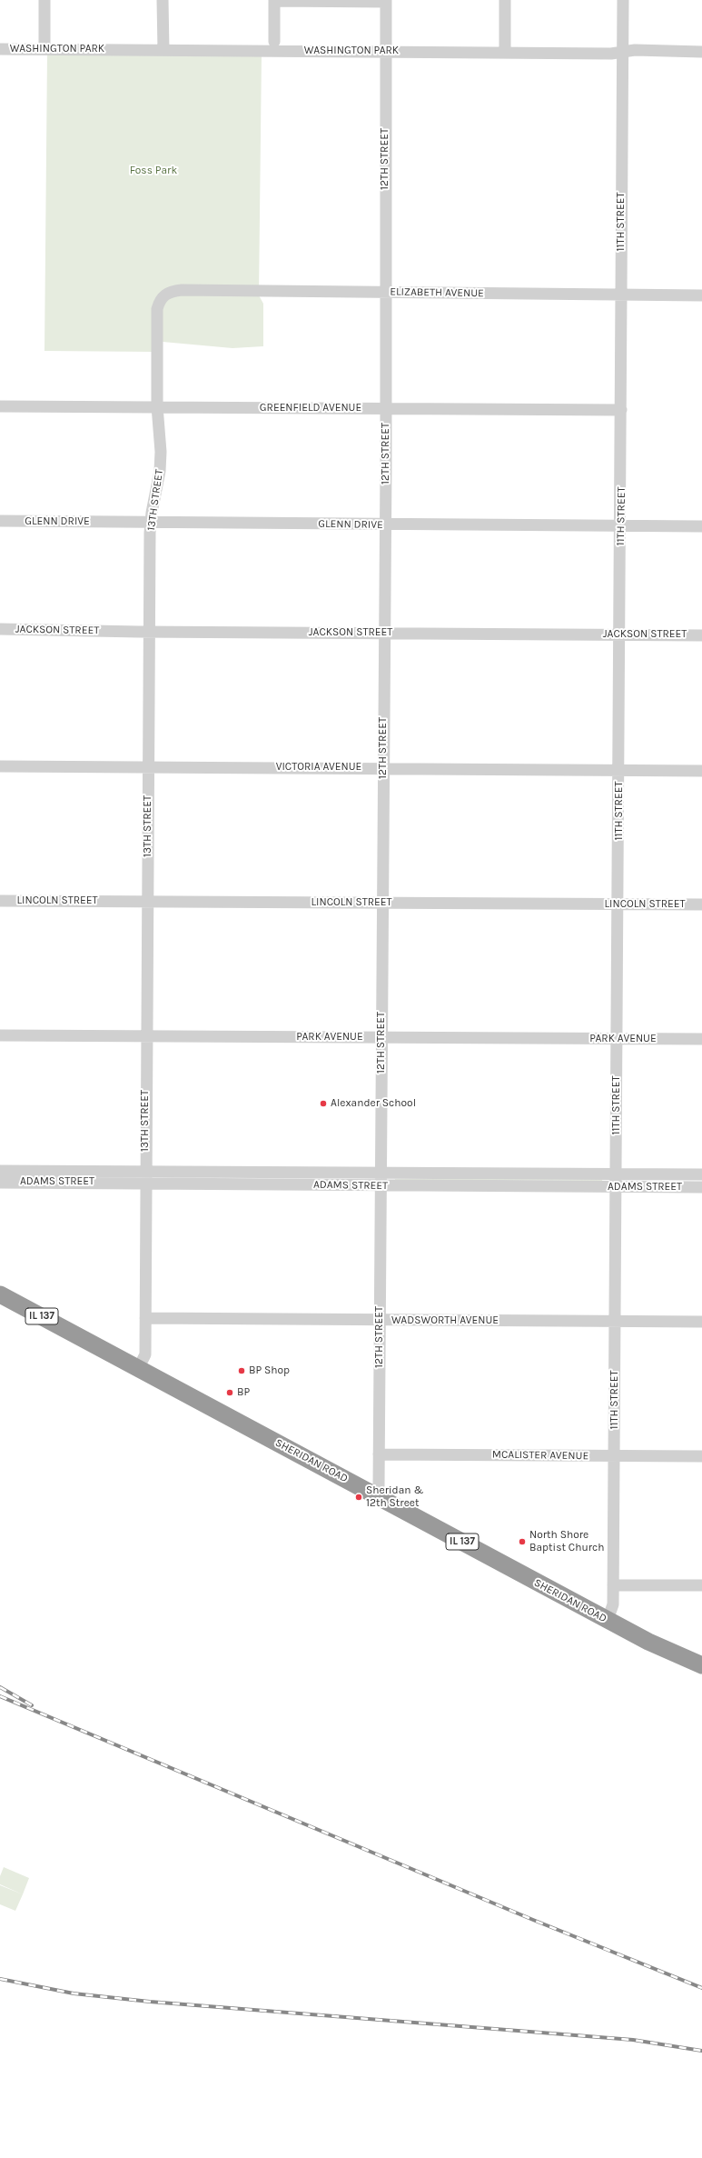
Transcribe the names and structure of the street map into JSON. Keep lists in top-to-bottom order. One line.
{"streets":{"highway":["IL 137","SHERIDAN ROAD"],"street":["WASHINGTON PARK","12TH STREET","11TH STREET","ELIZABETH AVENUE","GREENFIELD AVENUE","13TH STREET","GLENN DRIVE","JACKSON STREET","VICTORIA AVENUE","LINCOLN STREET","PARK AVENUE","ADAMS STREET","WADSWORTH AVENUE","MCALISTER AVENUE"]},"crossings":[["WASHINGTON PARK","12TH STREET"],["WASHINGTON PARK","11TH STREET"],["12TH STREET","ELIZABETH AVENUE"],["12TH STREET","GREENFIELD AVENUE"],["12TH STREET","GLENN DRIVE"],["12TH STREET","JACKSON STREET"],["12TH STREET","VICTORIA AVENUE"],["12TH STREET","LINCOLN STREET"],["12TH STREET","PARK AVENUE"],["12TH STREET","ADAMS STREET"],["12TH STREET","WADSWORTH AVENUE"],["12TH STREET","MCALISTER AVENUE"],["12TH STREET","SHERIDAN ROAD"],["11TH STREET","ELIZABETH AVENUE"],["11TH STREET","GREENFIELD AVENUE"],["11TH STREET","GLENN DRIVE"],["11TH STREET","JACKSON STREET"],["11TH STREET","VICTORIA AVENUE"],["11TH STREET","LINCOLN STREET"],["11TH STREET","PARK AVENUE"],["11TH STREET","ADAMS STREET"],["11TH STREET","WADSWORTH AVENUE"],["11TH STREET","MCALISTER AVENUE"],["11TH STREET","SHERIDAN ROAD"],["ELIZABETH AVENUE","13TH STREET"],["GREENFIELD AVENUE","13TH STREET"],["13TH STREET","GLENN DRIVE"],["13TH STREET","JACKSON STREET"],["13TH STREET","VICTORIA AVENUE"],["13TH STREET","LINCOLN STREET"],["13TH STREET","PARK AVENUE"],["13TH STREET","ADAMS STREET"],["13TH STREET","WADSWORTH AVENUE"],["13TH STREET","SHERIDAN ROAD"]],"parks":["Foss Park"],"places":["Alexander School","BP Shop","BP","Sheridan & 12th Street","North Shore Baptist Church"]}
